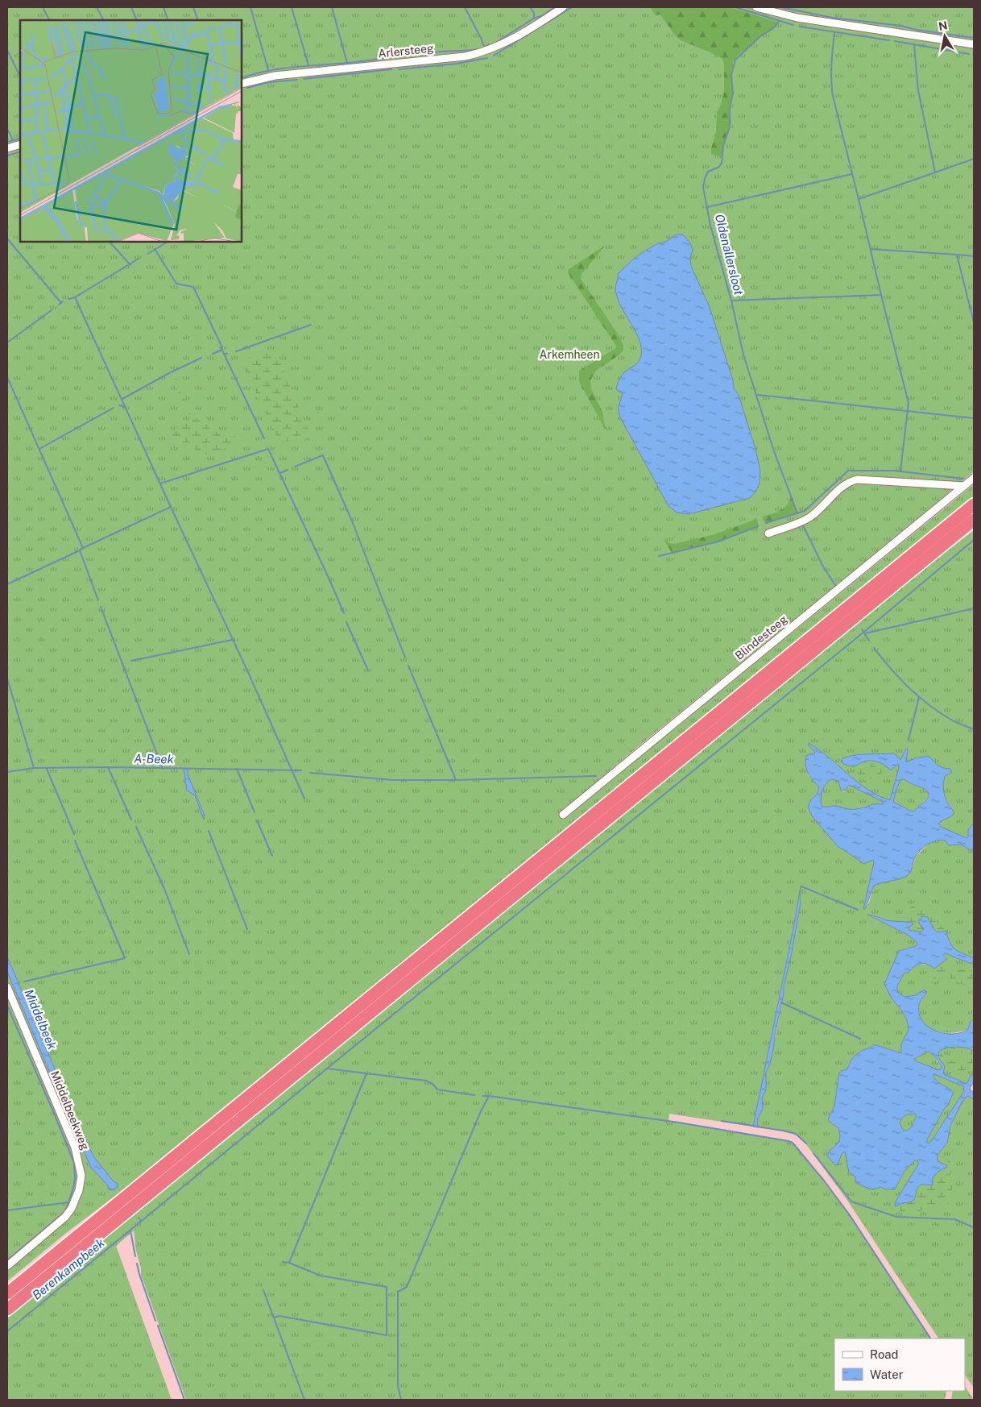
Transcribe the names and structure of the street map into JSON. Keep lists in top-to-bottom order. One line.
{"streets":{"street":["Arlersteeg","Blindesteeg","Middelbeekweg"]},"water":["Oldenallersloot","A-Beek","Middelbeek","Berenkampbeek"],"parks":["Arkemheen"],"legend":["Road","Water"],"north":"top"}
